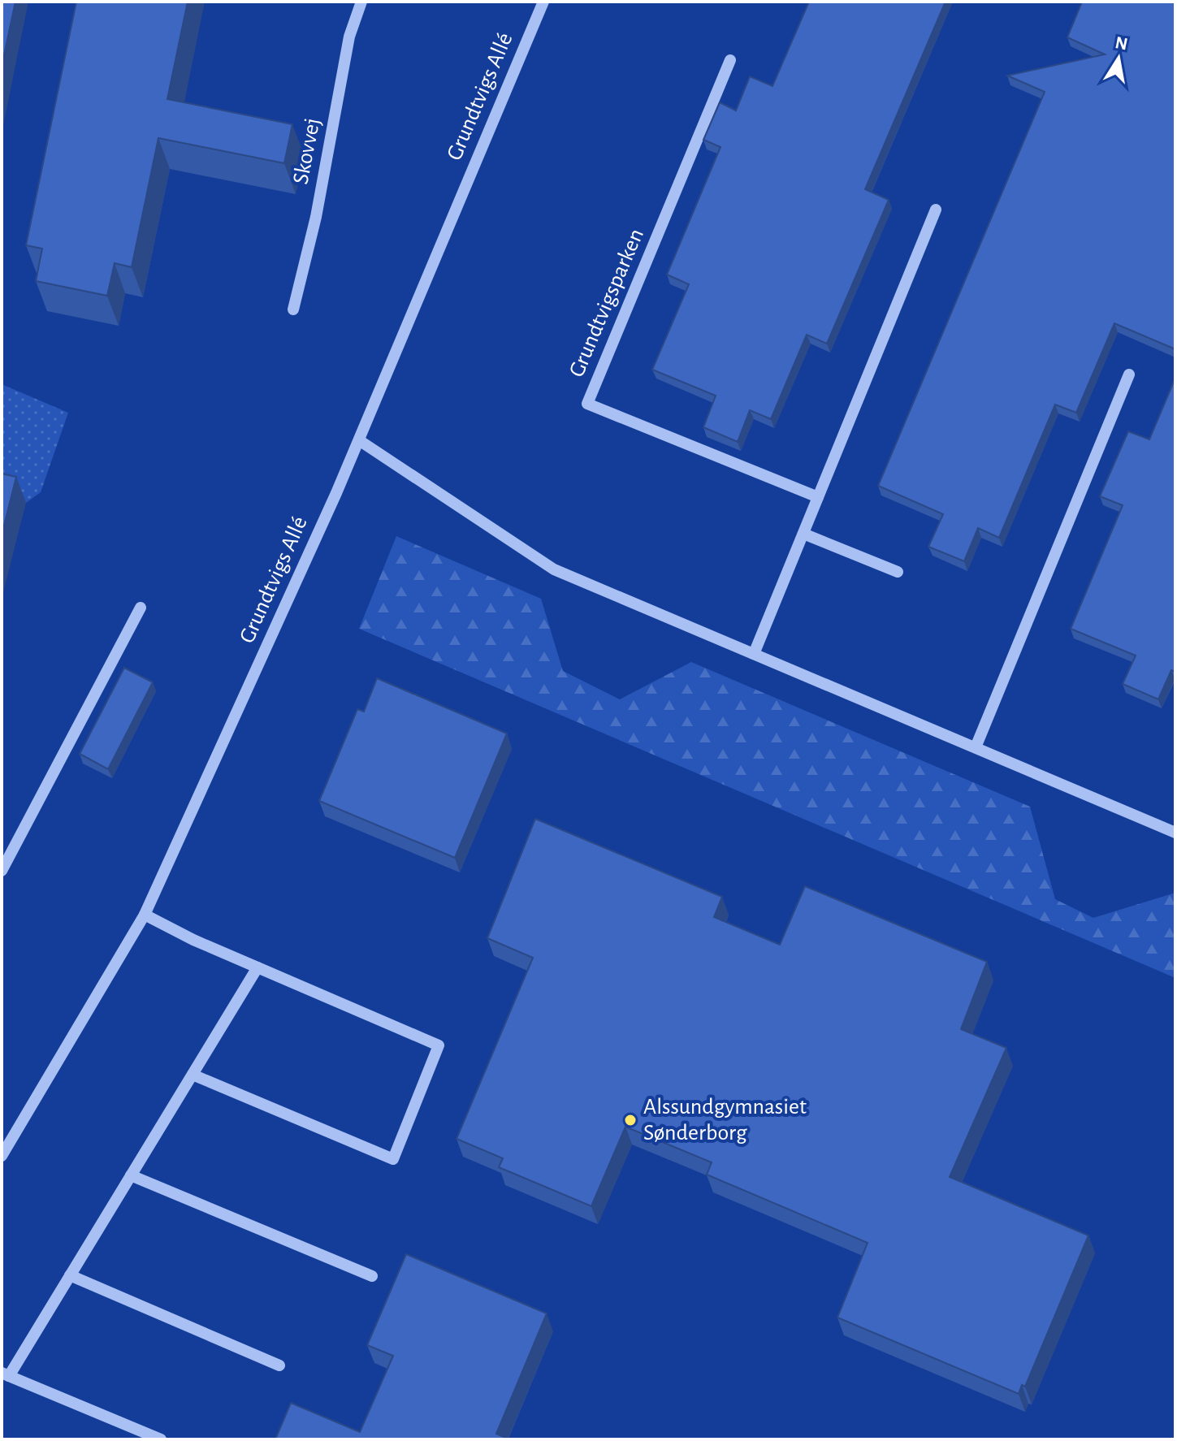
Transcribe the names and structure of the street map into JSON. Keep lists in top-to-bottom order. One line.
{"streets":{"street":["Grundtvigs Allé","Skovvej","Grundtvigsparken"]},"places":["Alssundgymnasiet Sønderborg"],"north":"top"}
